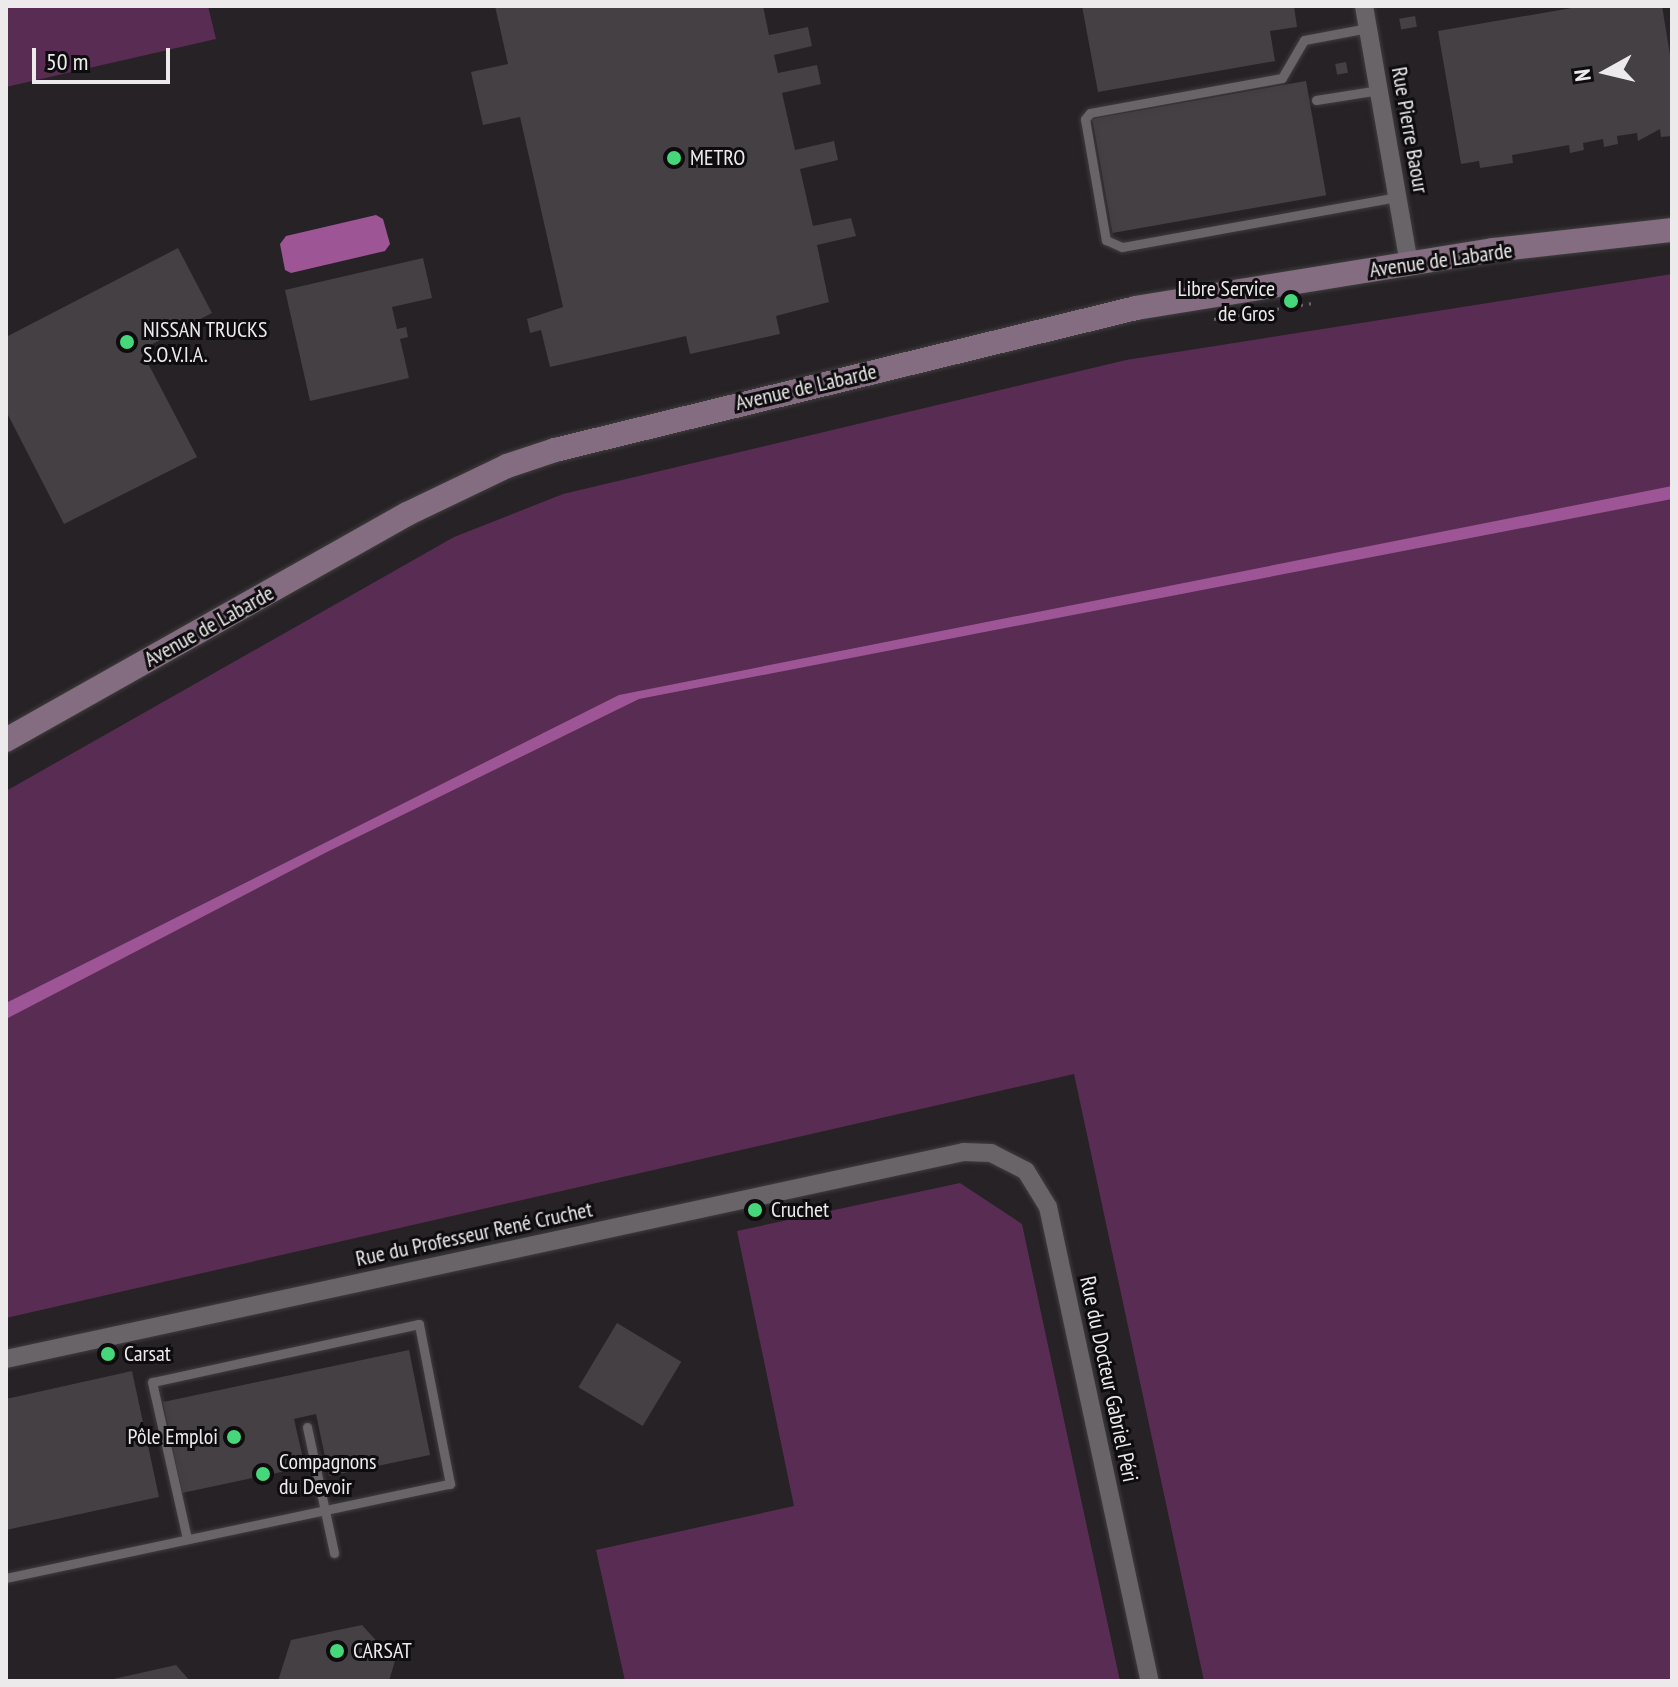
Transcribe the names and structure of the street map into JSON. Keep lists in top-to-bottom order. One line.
{"streets":{"main road":["Avenue de Labarde"],"street":["Rue Pierre Baour","Rue du Professeur René Cruchet","Rue du Docteur Gabriel Péri"]},"crossings":[["Rue Pierre Baour","Avenue de Labarde"],["Rue du Professeur René Cruchet","Rue du Docteur Gabriel Péri"]],"places":["METRO","Libre Service de Gros","NISSAN TRUCKS S.O.V.I.A.","Cruchet","Carsat","Pôle Emploi","Compagnons du Devoir","CARSAT"],"scale_bar":"50 m","north":"left"}
